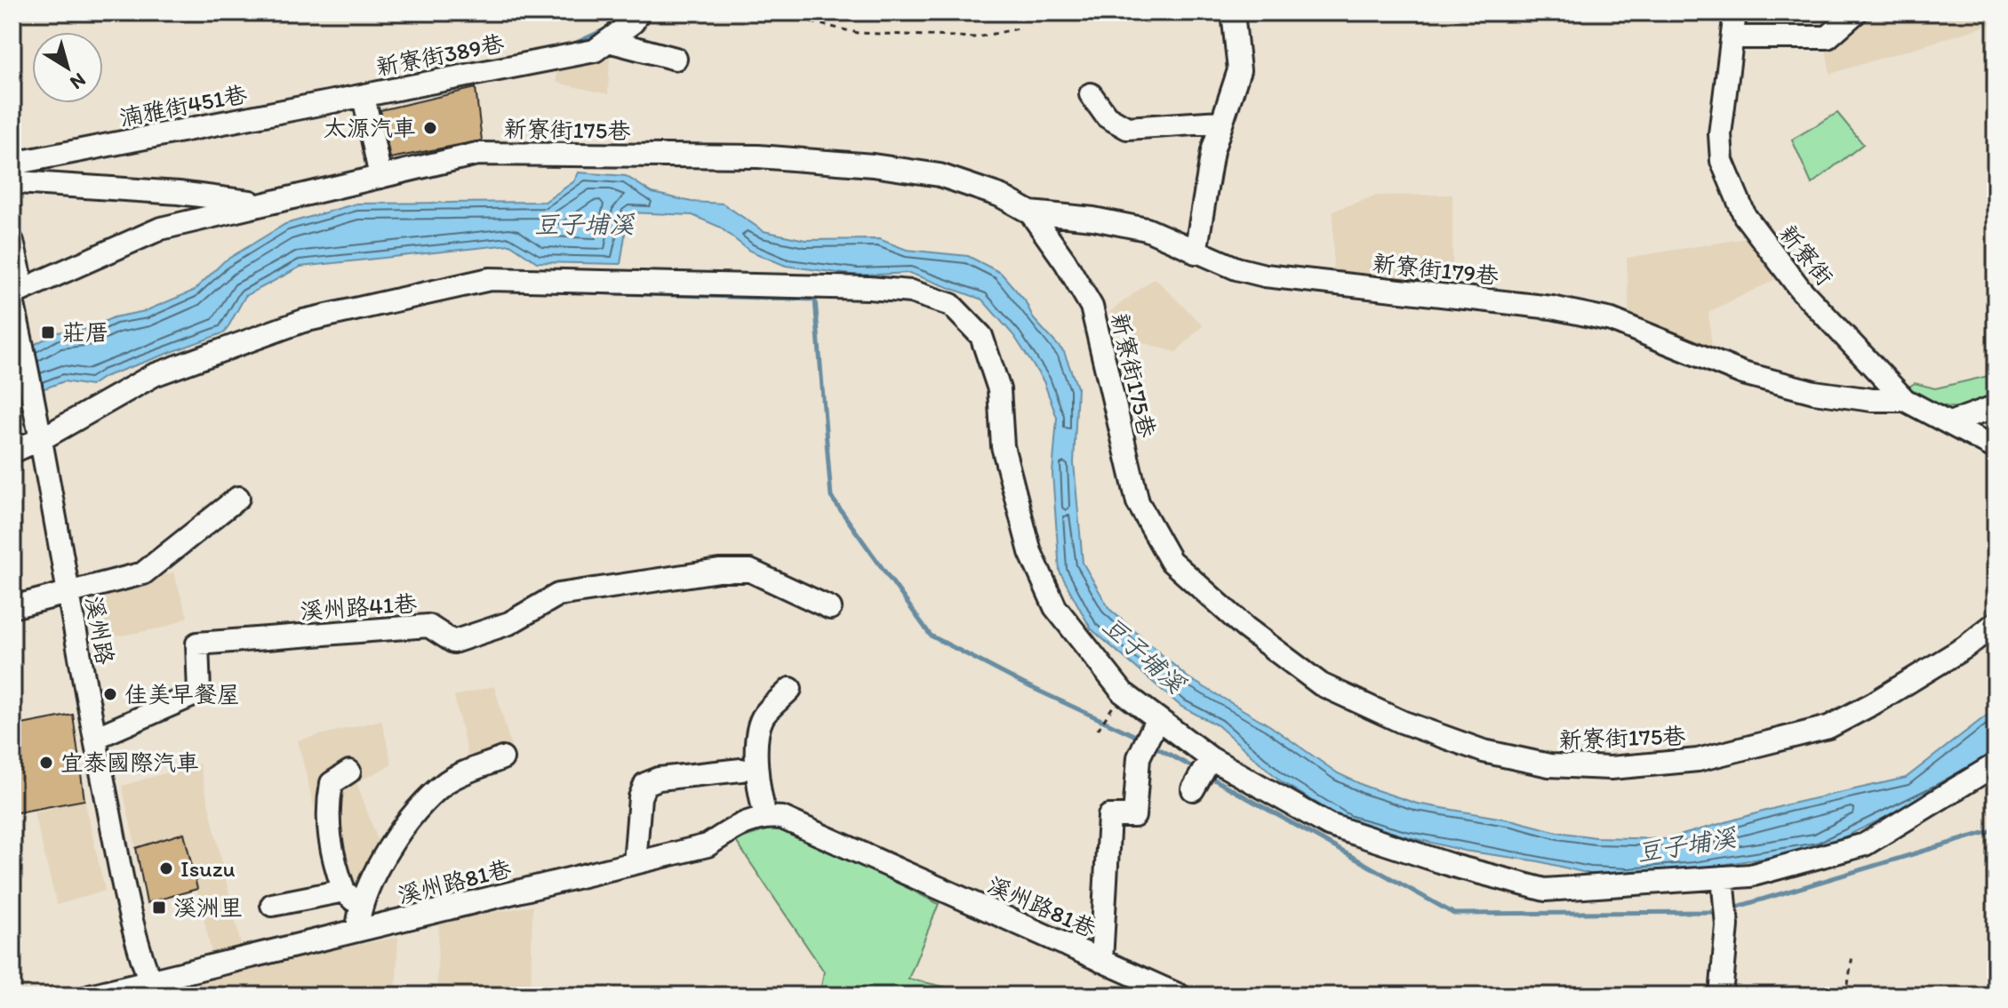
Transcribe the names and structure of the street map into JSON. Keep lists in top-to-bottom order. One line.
{"streets":{"street":["新寮街389巷","湳雅街451巷","新寮街175巷","新寮街","新寮街179巷","溪州路41巷","溪州路","溪州路81巷"]},"crossings":[["新寮街389巷","湳雅街451巷"],["新寮街175巷","新寮街179巷"],["新寮街","新寮街179巷"],["溪州路41巷","溪州路"],["溪州路","溪州路81巷"]],"water":["豆子埔溪"],"places":{"other":["太源汽車","佳美早餐屋","宜泰國際汽車","Isuzu"],"transit":["莊厝","溪洲里"]},"north":"bottom right"}
